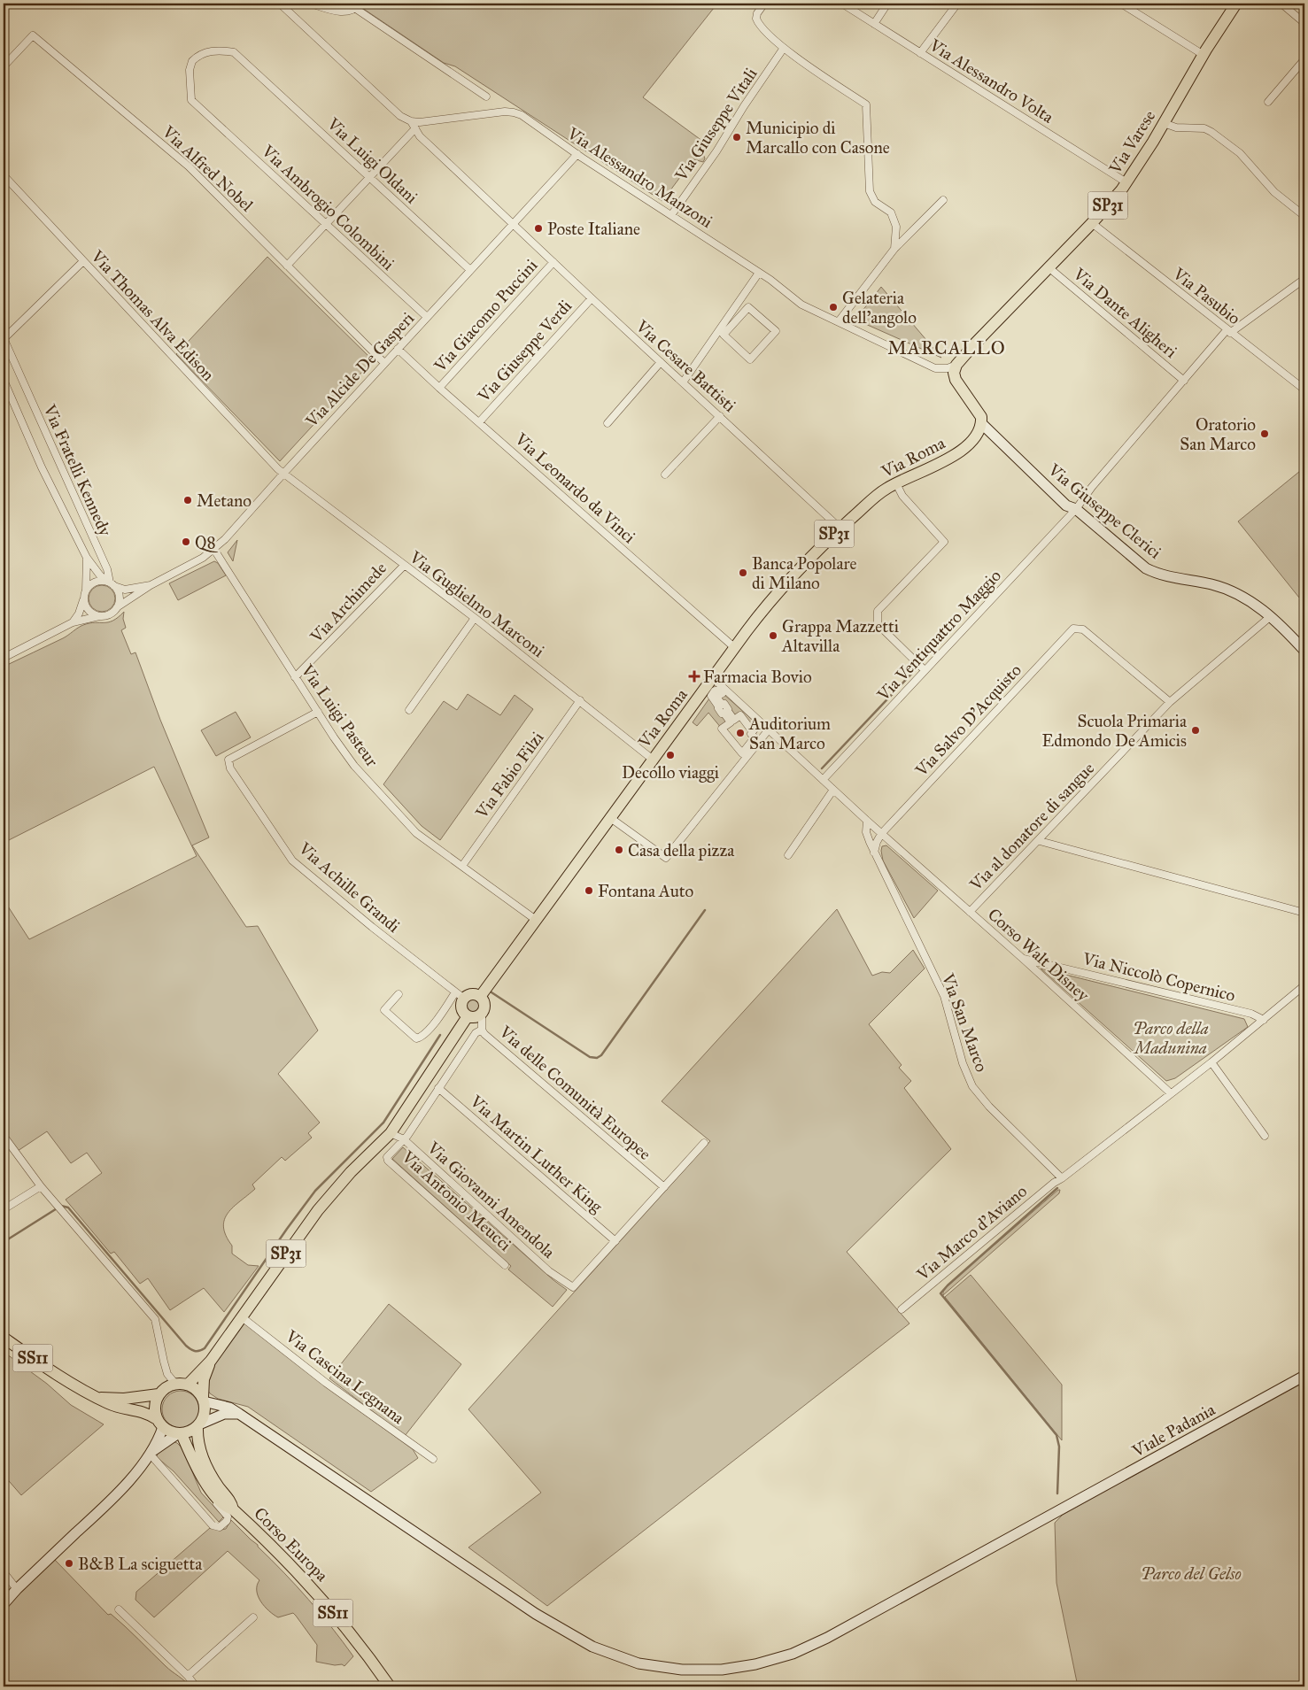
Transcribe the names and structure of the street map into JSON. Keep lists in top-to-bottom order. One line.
{"streets":{"main road":["Via Varese","SP31","Via Roma","Via Giuseppe Clerici","SS11","Corso Europa"],"street":["Via Alessandro Volta","Via Giuseppe Vitali","Via Luigi Oldani","Via Alfred Nobel","Via Alessandro Manzoni","Via Ambrogio Colombini","Via Pasubio","Via Dante Aligheri","Via Thomas Alva Edison","Via Giacomo Puccini","Via Giuseppe Verdi","Via Cesare Battisti","Via Alcide De Gasperi","Via Fratelli Kennedy","Via Leonardo da Vinci","Via Archimede","Via Guglielmo Marconi","Via Ventiquattro Maggio","Via Luigi Pasteur","Via Salvo D'Acquisto","Via Fabio Filzi","Via al donatore di sangue","Via Achille Grandi","Corso Walt Disney","Via Niccolò Copernico","Via San Marco","Via delle Comunità Europee","Via Martin Luther King","Via Giovanni Amendola","Via Antonio Meucci","Via Marco d'Aviano","Via Cascina Legnana","Viale Padania"]},"crossings":[["Via Alessandro Volta","Via Varese"],["Via Giuseppe Vitali","Via Alessandro Manzoni"],["Via Varese","Via Alessandro Manzoni"],["Via Varese","Via Pasubio"],["Via Varese","Via Dante Aligheri"],["Via Varese","Via Giuseppe Clerici"],["Via Luigi Oldani","Via Ambrogio Colombini"],["Via Luigi Oldani","Via Alcide De Gasperi"],["Via Alfred Nobel","Via Alcide De Gasperi"],["Via Alessandro Manzoni","Via Cesare Battisti"],["Via Alessandro Manzoni","Via Alcide De Gasperi"],["Via Alessandro Manzoni","Via Giuseppe Clerici"],["SP31","Via Roma"],["SP31","Via Achille Grandi"],["SP31","Via delle Comunità Europee"],["SP31","Via Giovanni Amendola"],["SP31","SS11"],["SP31","Via Cascina Legnana"],["SP31","Corso Europa"],["Via Ambrogio Colombini","Via Alcide De Gasperi"],["Via Pasubio","Via Ventiquattro Maggio"],["Via Dante Aligheri","Via Ventiquattro Maggio"],["Via Thomas Alva Edison","Via Alcide De Gasperi"],["Via Thomas Alva Edison","Via Guglielmo Marconi"],["Via Giacomo Puccini","Via Cesare Battisti"],["Via Giacomo Puccini","Via Leonardo da Vinci"],["Via Giuseppe Verdi","Via Cesare Battisti"],["Via Giuseppe Verdi","Via Leonardo da Vinci"],["Via Cesare Battisti","Via Alcide De Gasperi"],["Via Cesare Battisti","Via Roma"],["Via Alcide De Gasperi","Via Fratelli Kennedy"],["Via Alcide De Gasperi","Via Leonardo da Vinci"],["Via Alcide De Gasperi","Via Guglielmo Marconi"],["Via Alcide De Gasperi","Via Luigi Pasteur"],["Via Roma","Via Leonardo da Vinci"],["Via Roma","Via Giuseppe Clerici"],["Via Roma","Via Guglielmo Marconi"],["Via Roma","Via Luigi Pasteur"],["Via Roma","Via Achille Grandi"],["Via Roma","Via delle Comunità Europee"],["Via Giuseppe Clerici","Via Ventiquattro Maggio"],["Via Giuseppe Clerici","Via al donatore di sangue"],["Via Archimede","Via Guglielmo Marconi"],["Via Archimede","Via Luigi Pasteur"],["Via Guglielmo Marconi","Via Fabio Filzi"],["Via Luigi Pasteur","Via Fabio Filzi"],["Via Luigi Pasteur","Via Achille Grandi"],["Via Salvo D'Acquisto","Via al donatore di sangue"],["Via Salvo D'Acquisto","Corso Walt Disney"],["Via al donatore di sangue","Corso Walt Disney"],["Via Achille Grandi","Via delle Comunità Europee"],["Corso Walt Disney","Via Niccolò Copernico"],["Corso Walt Disney","Via San Marco"],["Corso Walt Disney","Via Marco d'Aviano"],["Via Niccolò Copernico","Via Marco d'Aviano"],["Via San Marco","Via Marco d'Aviano"],["Via Martin Luther King","Via Giovanni Amendola"],["Via Giovanni Amendola","Via Antonio Meucci"],["SS11","Corso Europa"]],"districts":["MARCALLO"],"parks":["Parco della Madunina","Parco del Gelso"],"places":{"other":["Municipio di Marcallo con Casone","Poste Italiane","Gelateria dell'angolo","Oratorio San Marco","Metano","Q8","Banca Popolare di Milano","Grappa Mazzetti Altavilla","Scuola Primaria Edmondo De Amicis","Auditorium San Marco","Decollo viaggi","Casa della pizza","Fontana Auto","B&B La sciguetta"],"health":["Farmacia Bovio"]}}
